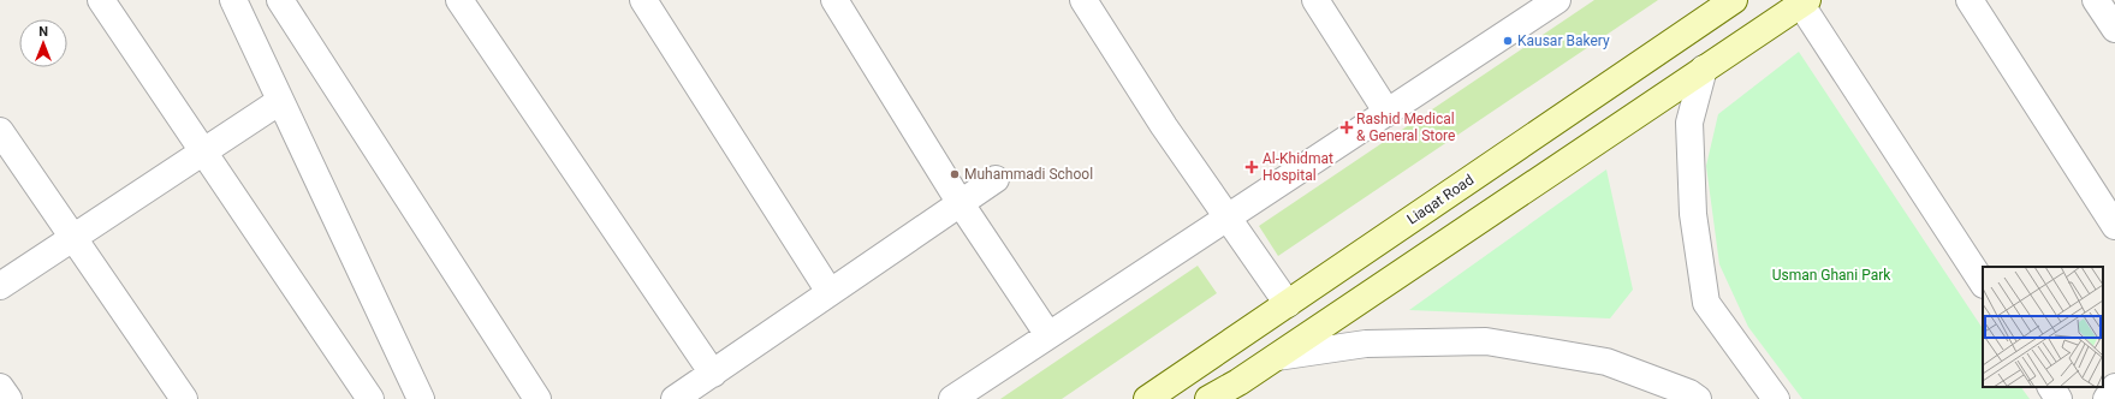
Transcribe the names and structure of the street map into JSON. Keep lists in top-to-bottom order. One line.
{"streets":{"main road":["Liaqat Road"]},"parks":["Usman Ghani Park"],"places":{"other":["Kausar Bakery","Muhammadi School"],"health":["Rashid Medical & General Store","Al-Khidmat Hospital"]},"north":"top"}
